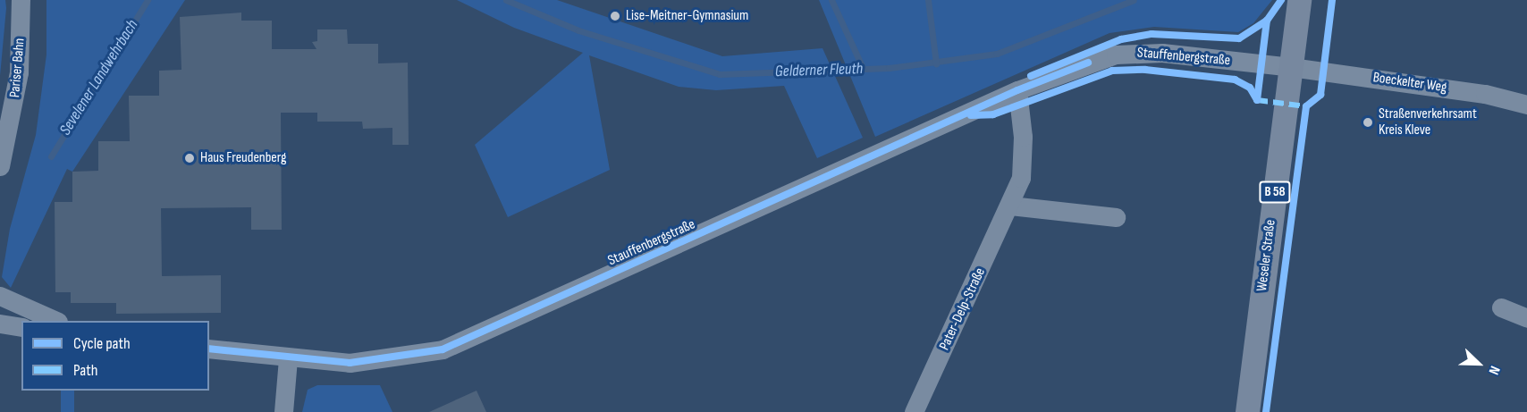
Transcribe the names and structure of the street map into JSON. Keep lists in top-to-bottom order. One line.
{"streets":{"main road":["B 58","Weseler Straße"],"street":["Stauffenbergstraße","Pariser Bahn","Boeckelter Weg","Pater-Delp-Straße"]},"crossings":[["Stauffenbergstraße","Boeckelter Weg"],["Stauffenbergstraße","B 58"],["Stauffenbergstraße","Weseler Straße"],["Stauffenbergstraße","Pater-Delp-Straße"],["Boeckelter Weg","B 58"],["Boeckelter Weg","Weseler Straße"],["B 58","Weseler Straße"]],"water":["Gelderner Fleuth","Sevelener Landwehrbach"],"places":["Lise-Meitner-Gymnasium","Straßenverkehrsamt Kreis Kleve","Haus Freudenberg"],"legend":["Cycle path","Path"],"north":"bottom right"}
